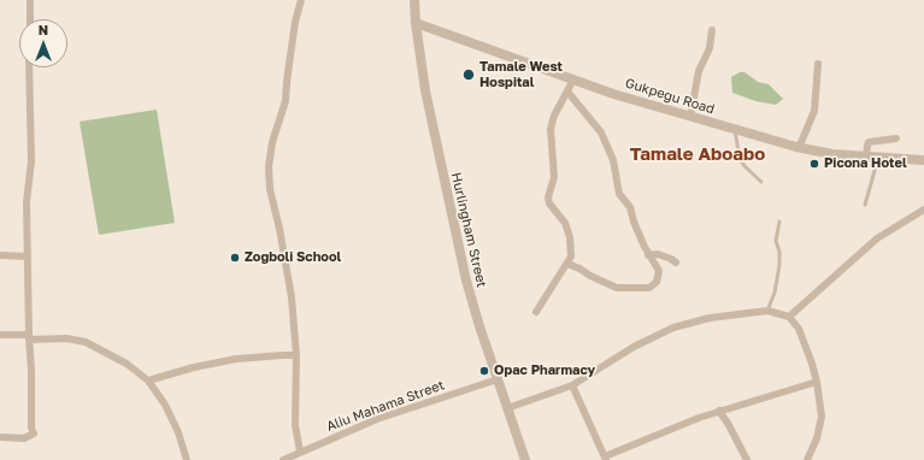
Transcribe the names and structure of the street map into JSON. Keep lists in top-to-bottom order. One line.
{"streets":{"street":["Gukpegu Road","Hurlingham Street","Aliu Mahama Street"]},"crossings":[["Gukpegu Road","Hurlingham Street"],["Hurlingham Street","Aliu Mahama Street"]],"districts":["Tamale Aboabo"],"places":["Tamale West Hospital","Picona Hotel","Zogboli School","Opac Pharmacy"],"north":"top"}
